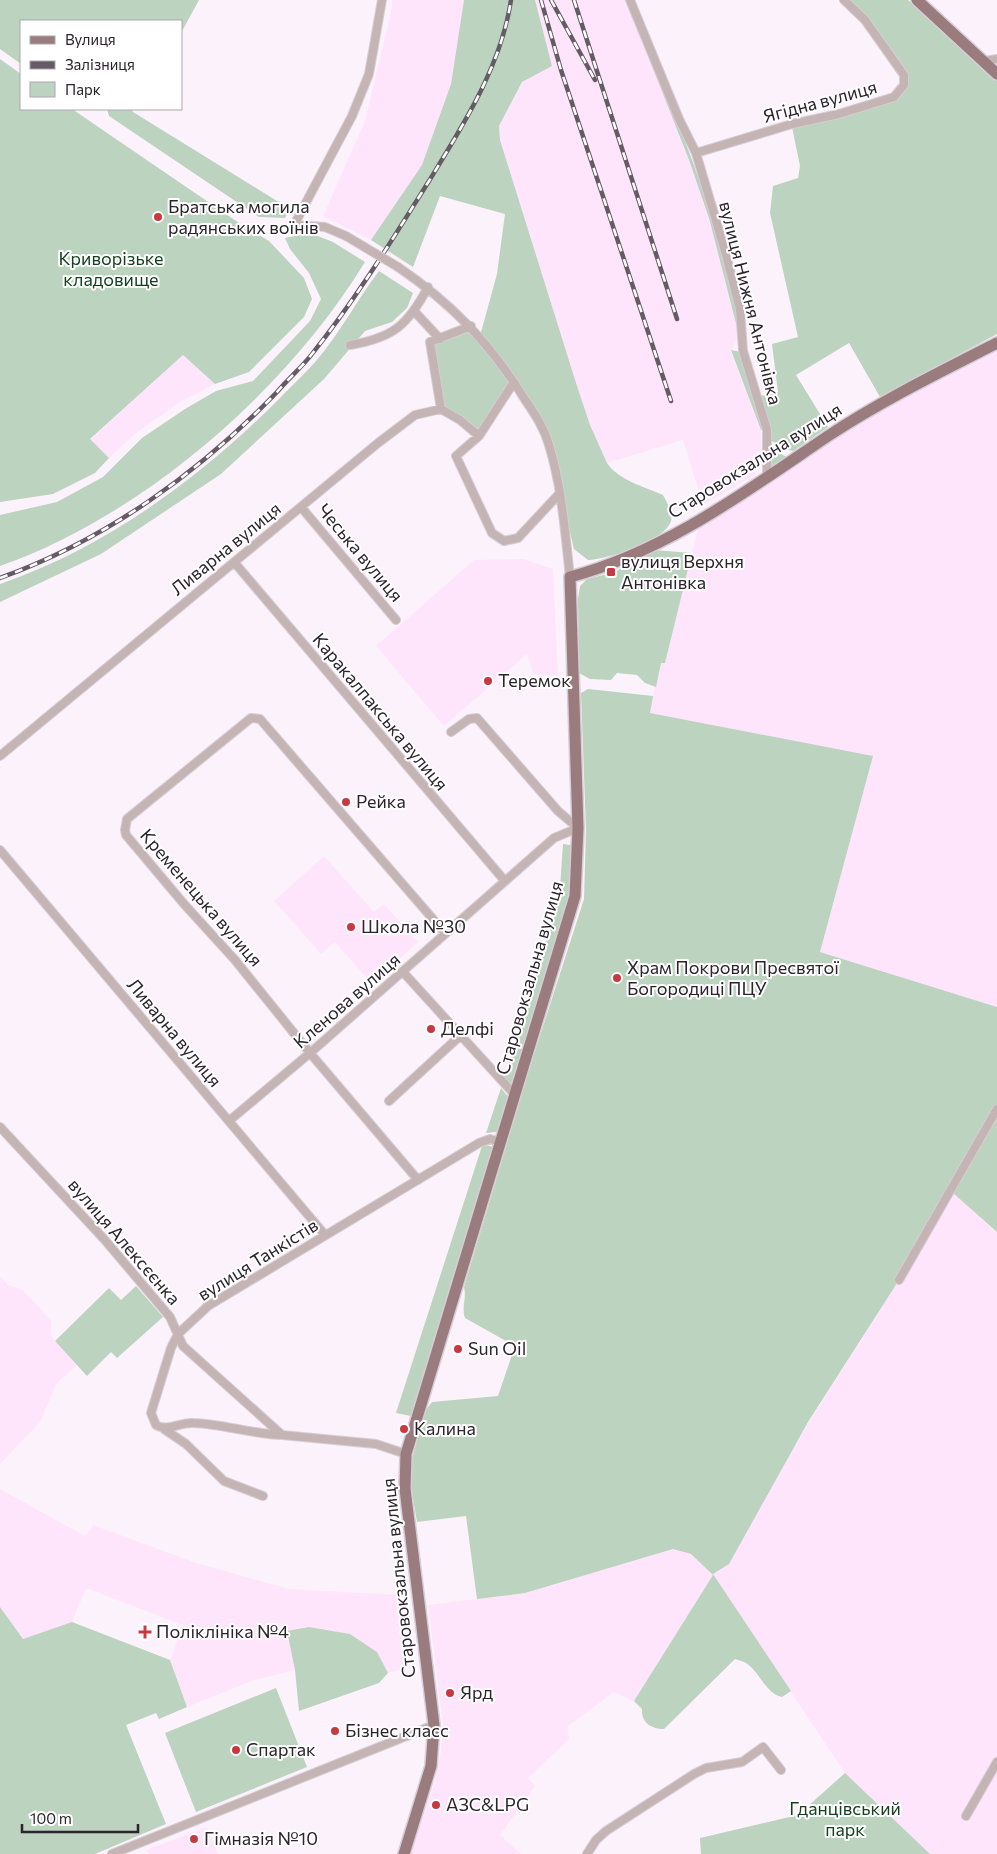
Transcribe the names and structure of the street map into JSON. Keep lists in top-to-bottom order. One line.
{"streets":{"main road":["Старовокзальна вулиця"],"street":["Ягідна вулиця","вулиця Нижня Антонівка","Ливарна вулиця","Чеська вулиця","Каракалпакська вулиця","Кременецька вулиця","Кленова вулиця","вулиця Алексєєнка","вулиця Танкістів"]},"crossings":[["Ягідна вулиця","вулиця Нижня Антонівка"],["вулиця Нижня Антонівка","Старовокзальна вулиця"],["Старовокзальна вулиця","Кленова вулиця"],["Старовокзальна вулиця","вулиця Танкістів"],["Ливарна вулиця","Чеська вулиця"],["Ливарна вулиця","Каракалпакська вулиця"],["Ливарна вулиця","Кленова вулиця"],["Ливарна вулиця","вулиця Танкістів"],["Каракалпакська вулиця","Кленова вулиця"],["Кременецька вулиця","Кленова вулиця"],["Кременецька вулиця","вулиця Танкістів"],["вулиця Алексєєнка","вулиця Танкістів"]],"parks":["Криворізьке кладовище","Гданцівський парк"],"places":{"other":["Братська могила радянських воїнів","Теремок","Рейка","Школа №30","Храм Покрови Пресвятої Богородиці ПЦУ","Делфі","Sun Oil","Калина","Ярд","Бізнес класс","Спартак","АЗС&LPG","Гімназія №10"],"transit":["вулиця Верхня Антонівка"],"health":["Поліклініка №4"]},"legend":["Вулиця","Залізниця","Парк"],"scale_bar":"100 m"}
